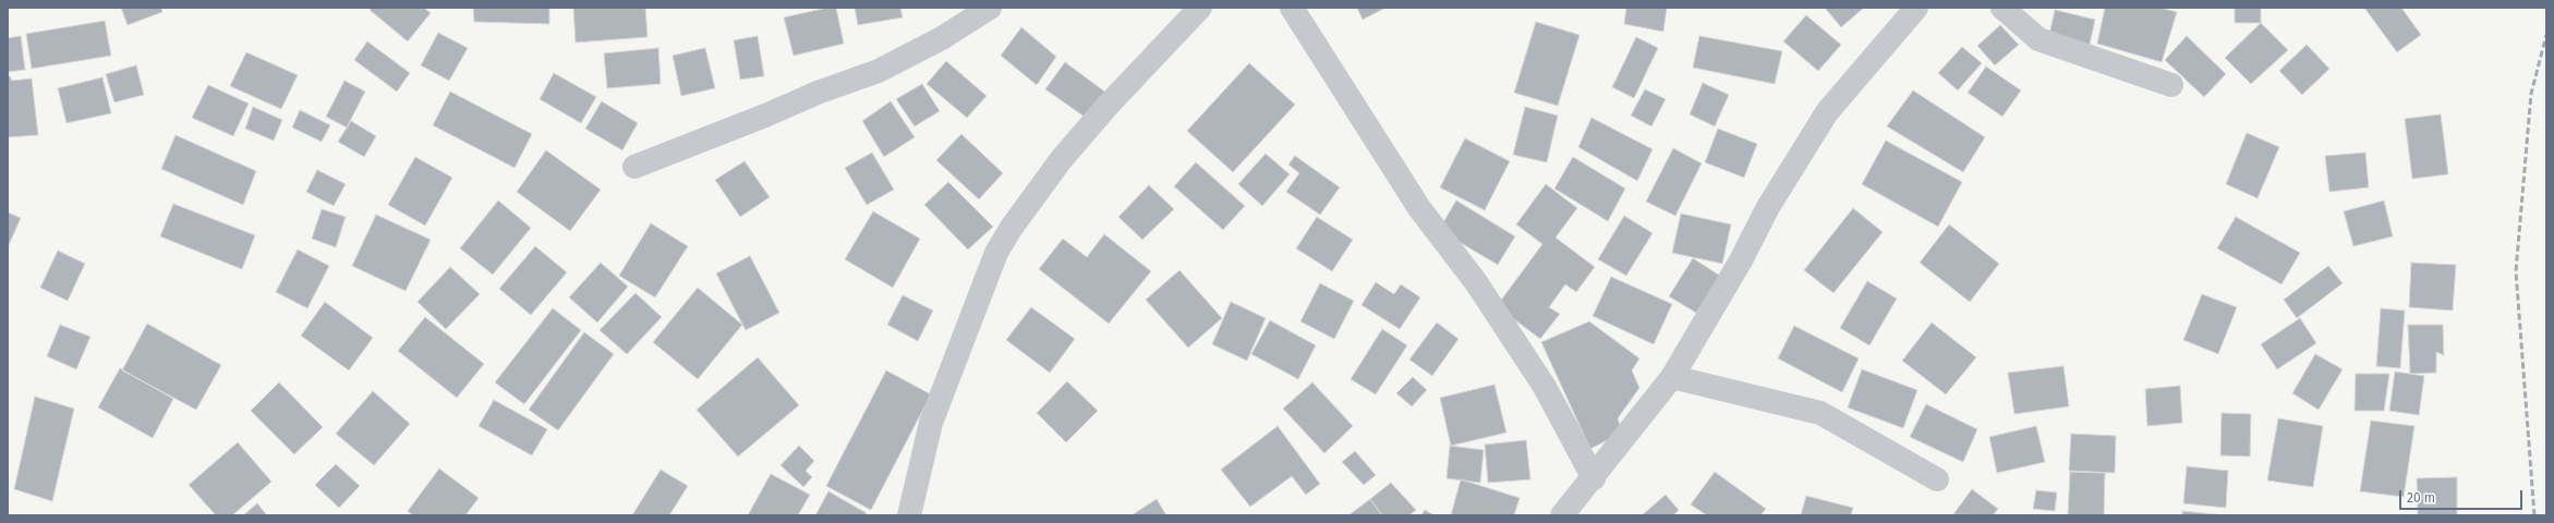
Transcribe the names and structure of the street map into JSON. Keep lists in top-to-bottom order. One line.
{"scale_bar":"20 m"}
